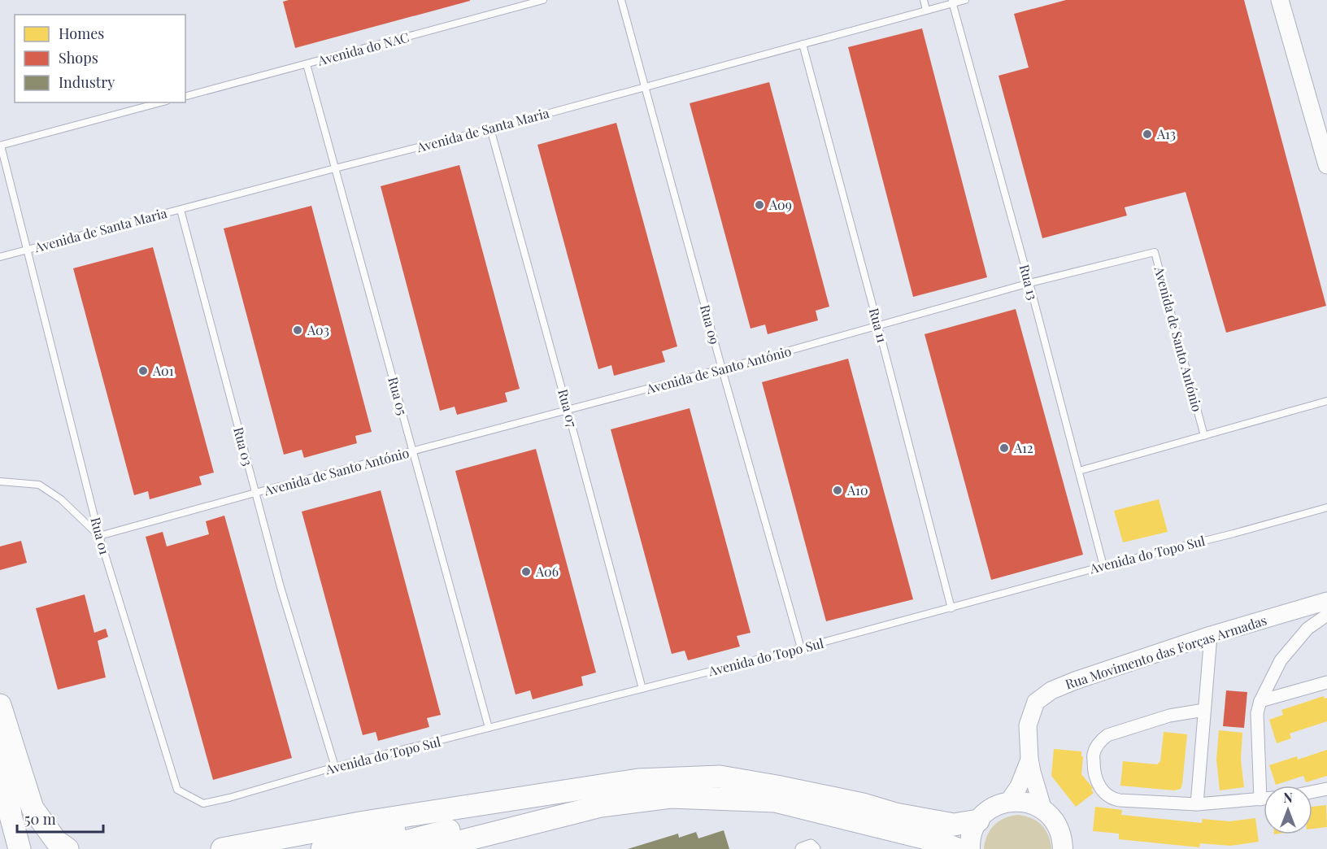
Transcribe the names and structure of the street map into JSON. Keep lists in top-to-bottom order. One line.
{"streets":{"street":["Rua Movimento das Forças Armadas"],"lane":["Avenida do NAC","Avenida de Santa Maria","Rua 13","Rua 09","Rua 11","Avenida de Santo António","Rua 05","Rua 07","Rua 03","Rua 01","Avenida do Topo Sul"]},"crossings":[["Avenida do NAC","Rua 05"],["Avenida de Santa Maria","Rua 13"],["Avenida de Santa Maria","Rua 09"],["Avenida de Santa Maria","Rua 11"],["Avenida de Santa Maria","Rua 05"],["Avenida de Santa Maria","Rua 07"],["Avenida de Santa Maria","Rua 03"],["Avenida de Santa Maria","Rua 01"],["Rua 13","Avenida de Santo António"],["Rua 13","Avenida do Topo Sul"],["Rua 09","Avenida de Santo António"],["Rua 09","Avenida do Topo Sul"],["Rua 11","Avenida de Santo António"],["Rua 11","Avenida do Topo Sul"],["Avenida de Santo António","Rua 05"],["Avenida de Santo António","Rua 07"],["Avenida de Santo António","Rua 03"],["Avenida de Santo António","Rua 01"],["Rua 05","Avenida do Topo Sul"],["Rua 07","Avenida do Topo Sul"],["Rua 03","Avenida do Topo Sul"],["Rua 01","Avenida do Topo Sul"]],"places":["A13","A09","A03","A01","A12","A10","A06"],"legend":["Homes","Shops","Industry"],"scale_bar":"50 m","north":"top"}
